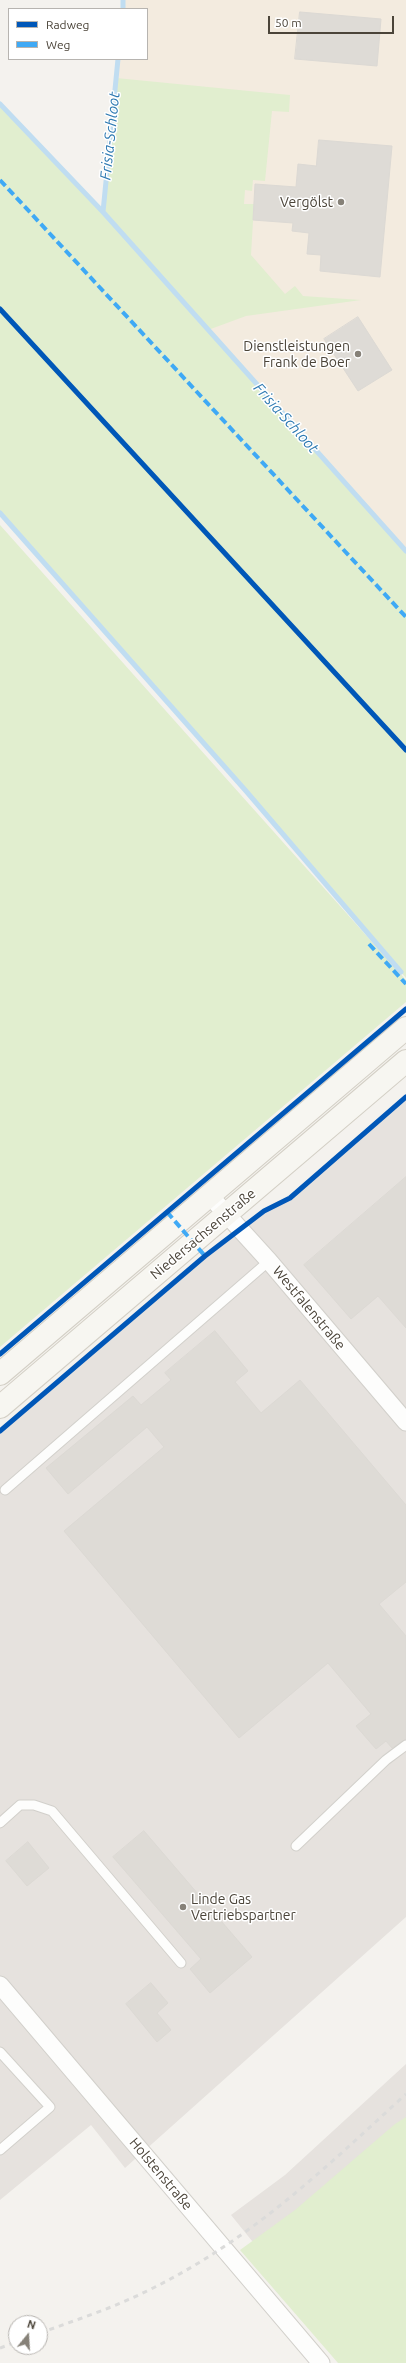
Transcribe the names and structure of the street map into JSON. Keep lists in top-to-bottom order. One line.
{"streets":{"main road":["Niedersachsenstraße"],"street":["Westfalenstraße","Holstenstraße"]},"crossings":[["Niedersachsenstraße","Westfalenstraße"]],"water":["Frisia-Schloot"],"places":["Vergölst","Dienstleistungen Frank de Boer","Linde Gas Vertriebspartner"],"legend":["Radweg","Weg"],"scale_bar":"50 m","north":"top"}
